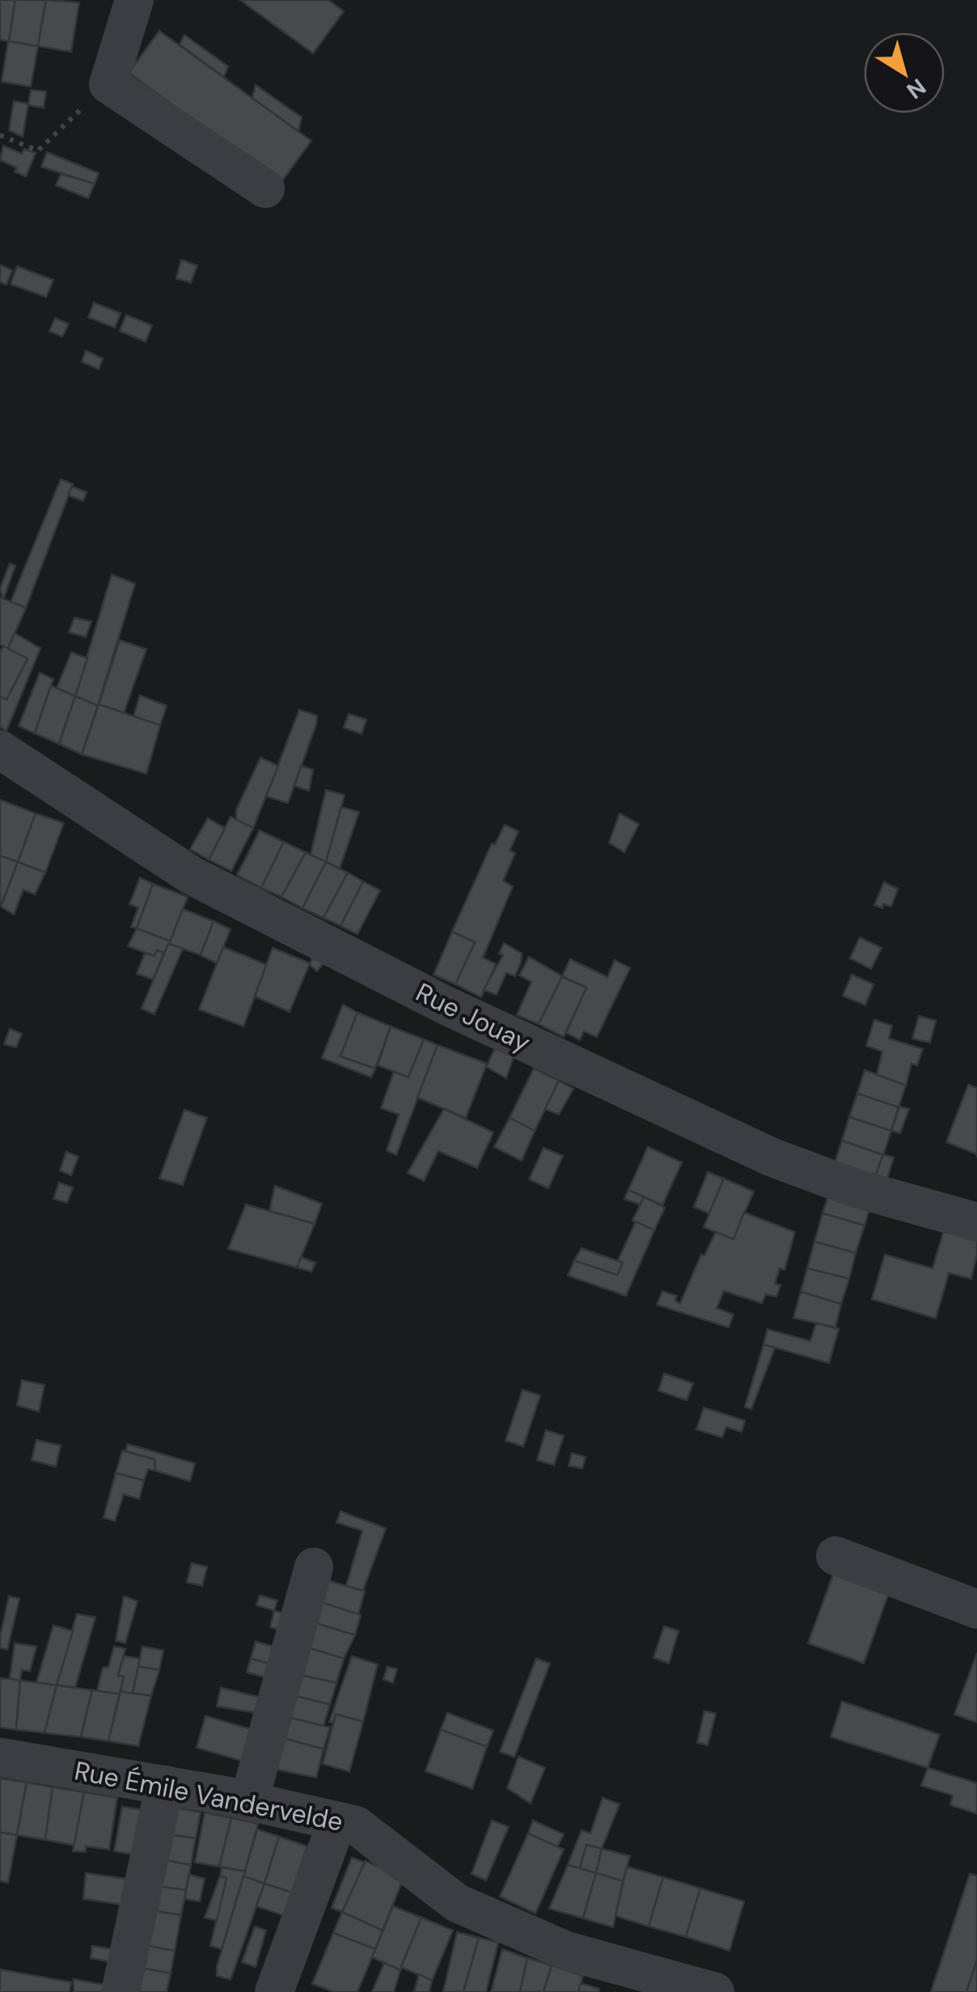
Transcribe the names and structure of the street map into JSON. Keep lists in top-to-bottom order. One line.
{"streets":{"street":["Rue Jouay","Rue Émile Vandervelde"]},"north":"bottom right"}
